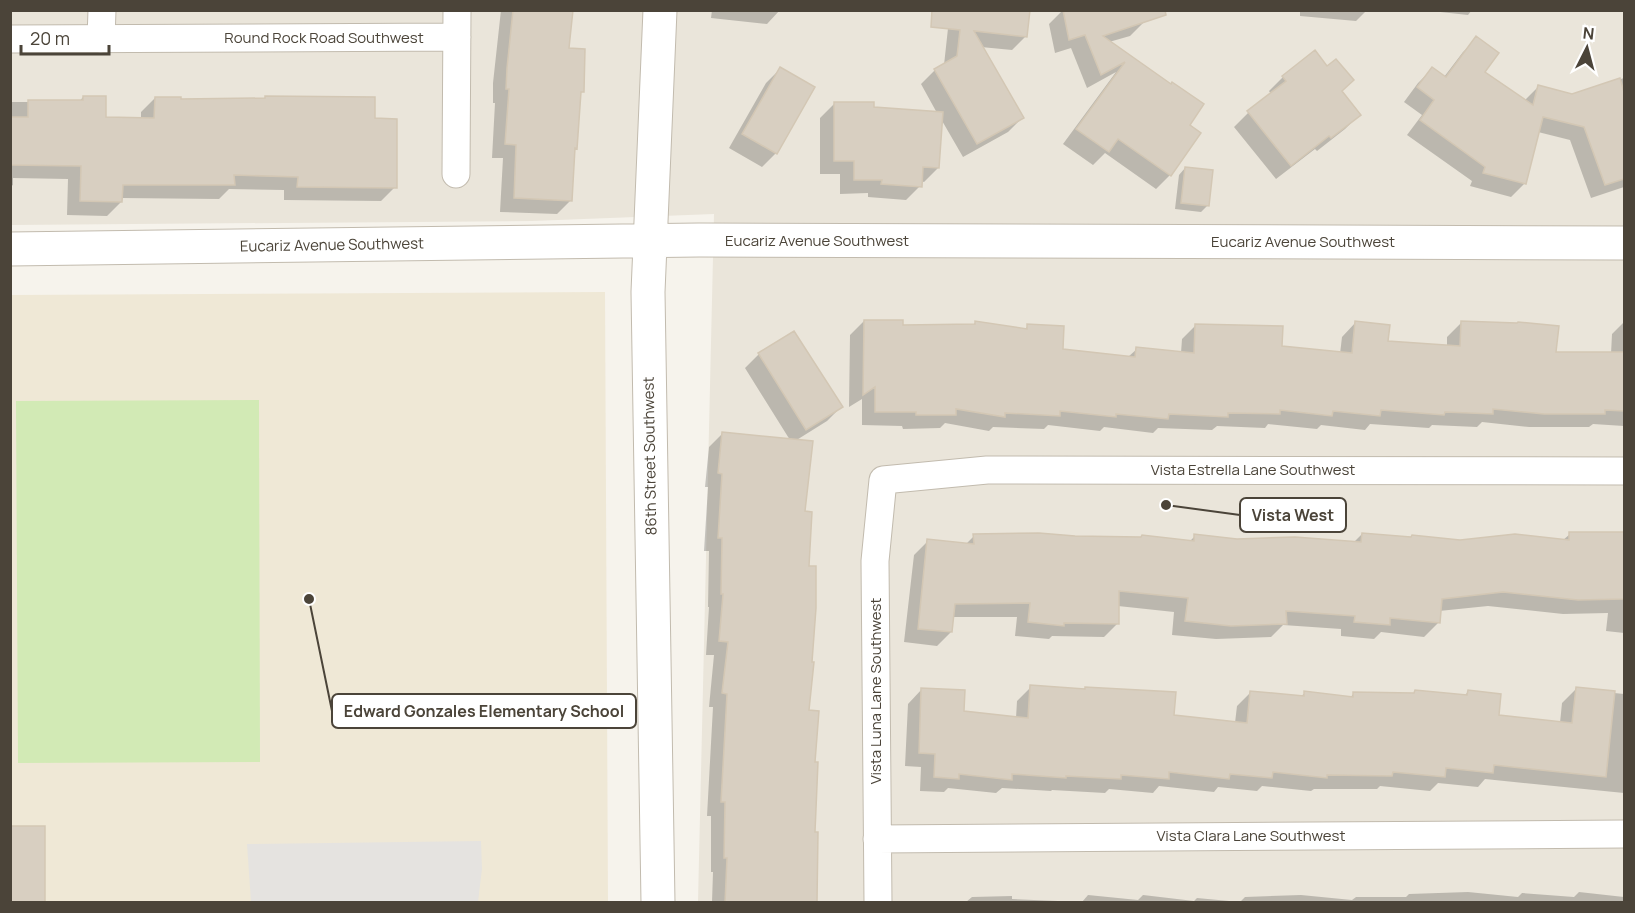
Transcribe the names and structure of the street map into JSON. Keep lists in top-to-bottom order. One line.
{"streets":{"street":["Round Rock Road Southwest","Eucariz Avenue Southwest","86th Street Southwest","Vista Estrella Lane Southwest","Vista Luna Lane Southwest","Vista Clara Lane Southwest"]},"crossings":[["Eucariz Avenue Southwest","86th Street Southwest"],["Vista Estrella Lane Southwest","Vista Luna Lane Southwest"],["Vista Luna Lane Southwest","Vista Clara Lane Southwest"]],"places":["Vista West","Edward Gonzales Elementary School"],"scale_bar":"20 m","north":"top"}
